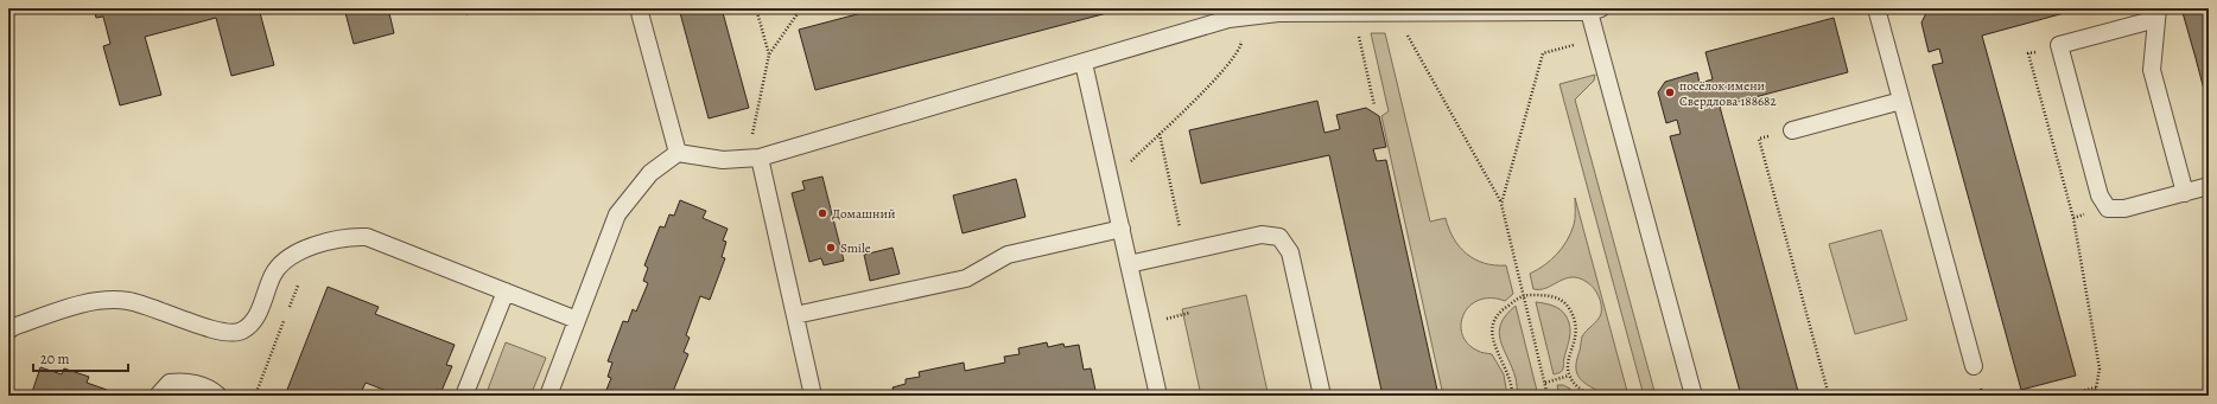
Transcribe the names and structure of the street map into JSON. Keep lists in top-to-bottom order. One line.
{"places":["посёлок имени Свердлова 188682","Домашний","Smile"],"scale_bar":"20 m"}
